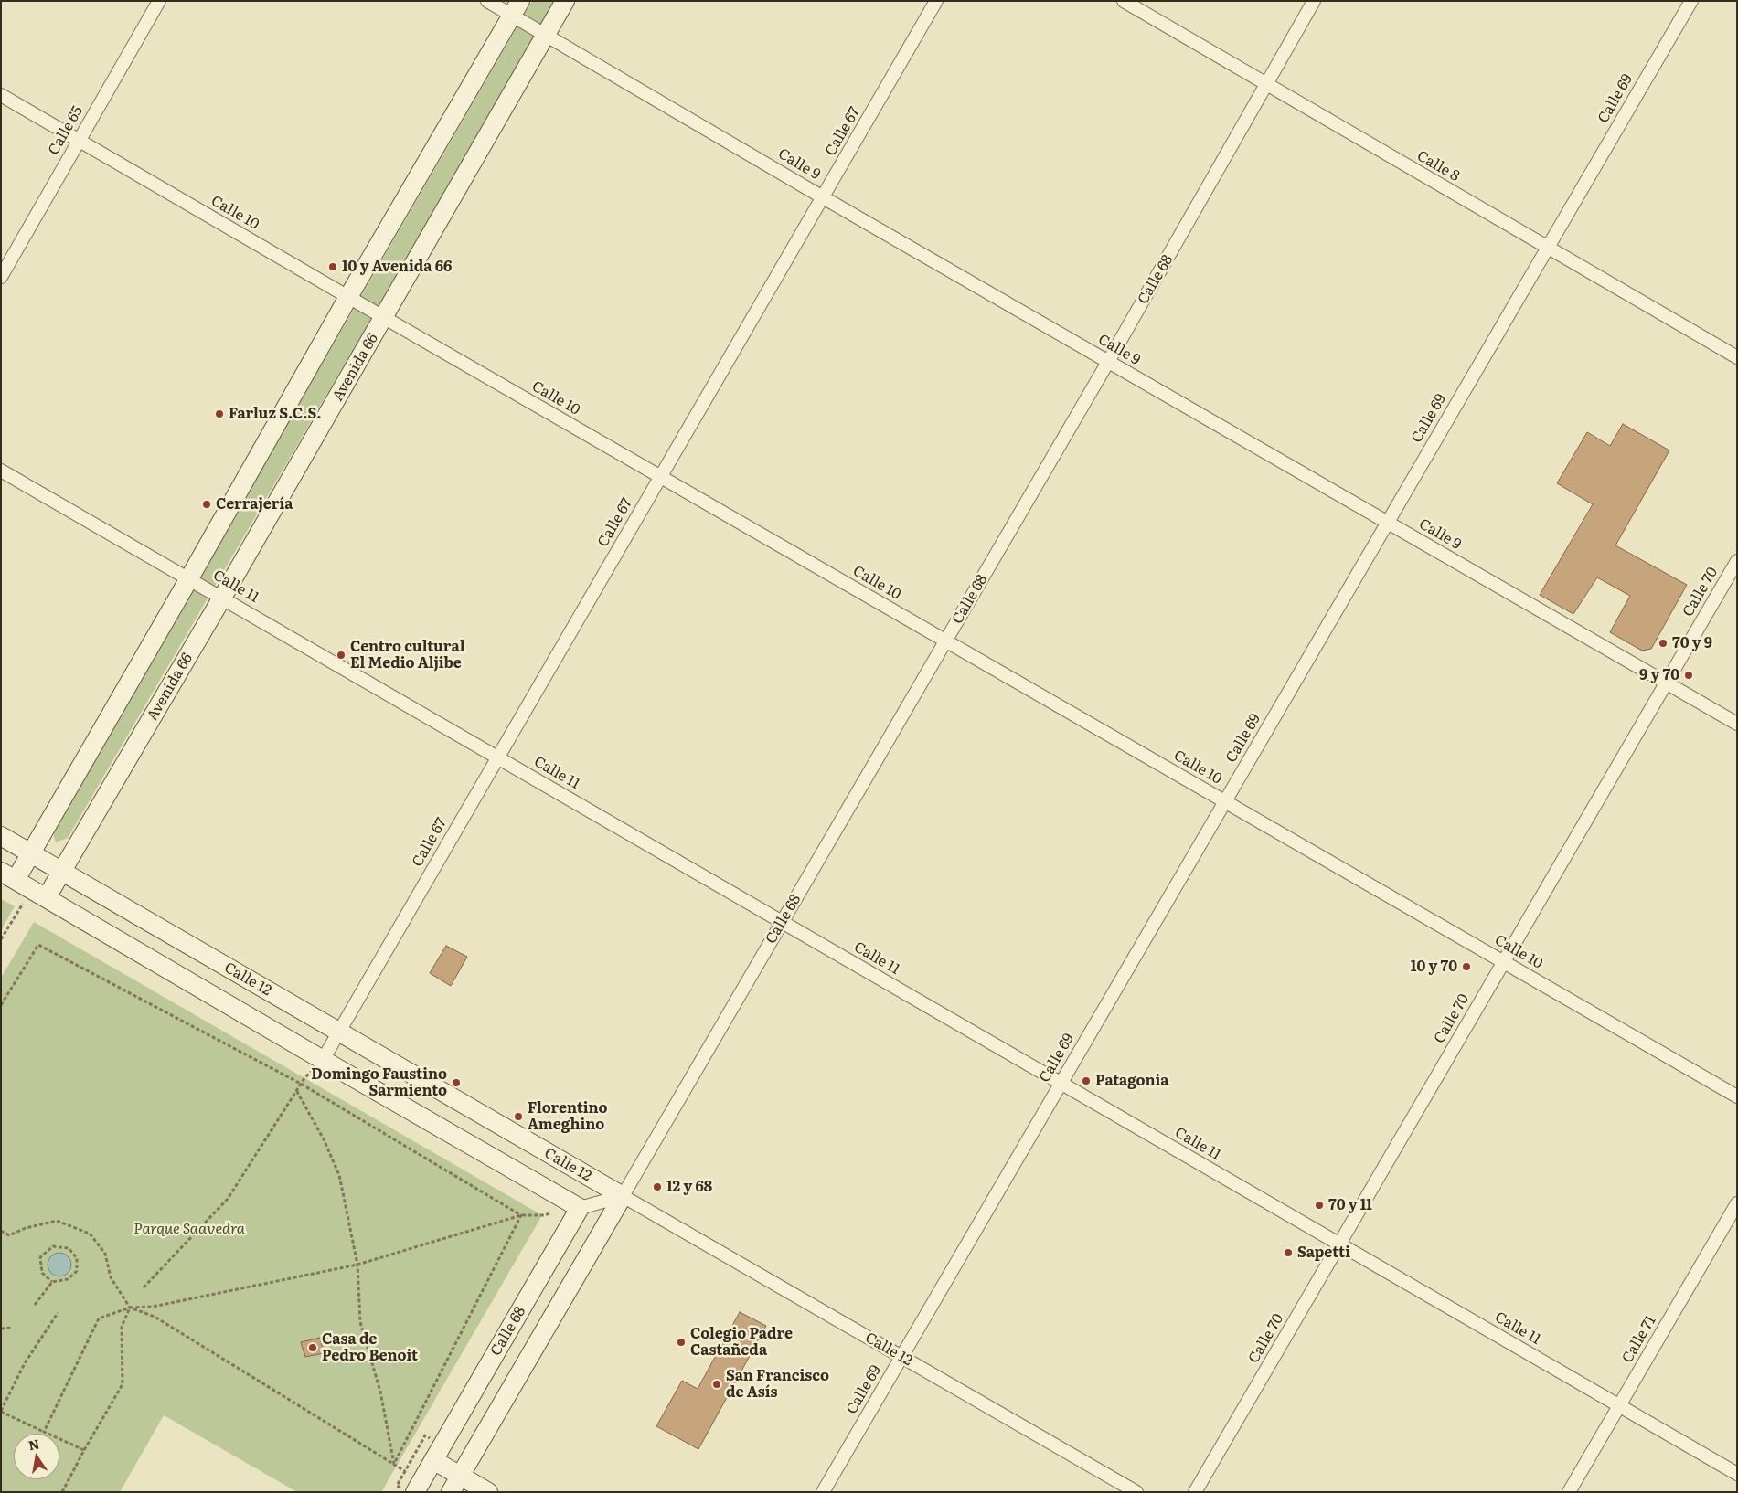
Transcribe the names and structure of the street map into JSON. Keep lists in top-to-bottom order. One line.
{"streets":{"main road":["Calle 68","Avenida 66","Calle 12"],"street":["Calle 69","Calle 65","Calle 67","Calle 9","Calle 8","Calle 10","Calle 11","Calle 70","Calle 71"]},"crossings":[["Calle 69","Calle 9"],["Calle 69","Calle 8"],["Calle 69","Calle 10"],["Calle 69","Calle 11"],["Calle 69","Calle 12"],["Calle 65","Calle 10"],["Calle 67","Calle 9"],["Calle 67","Calle 10"],["Calle 67","Calle 11"],["Calle 67","Calle 12"],["Calle 9","Calle 68"],["Calle 9","Avenida 66"],["Calle 9","Calle 70"],["Calle 8","Calle 68"],["Calle 10","Calle 68"],["Calle 10","Avenida 66"],["Calle 10","Calle 70"],["Calle 68","Calle 11"],["Calle 68","Calle 12"],["Avenida 66","Calle 11"],["Avenida 66","Calle 12"],["Calle 11","Calle 70"],["Calle 11","Calle 71"]],"parks":["Parque Saavedra"],"places":["10 y Avenida 66","Farluz S.C.S.","Cerrajería","70 y 9","Centro cultural El Medio Aljibe","9 y 70","10 y 70","Patagonia","Domingo Faustino Sarmiento","Florentino Ameghino","12 y 68","70 y 11","Sapetti","Colegio Padre Castañeda","Casa de Pedro Benoit","San Francisco de Asís"],"north":"top"}
